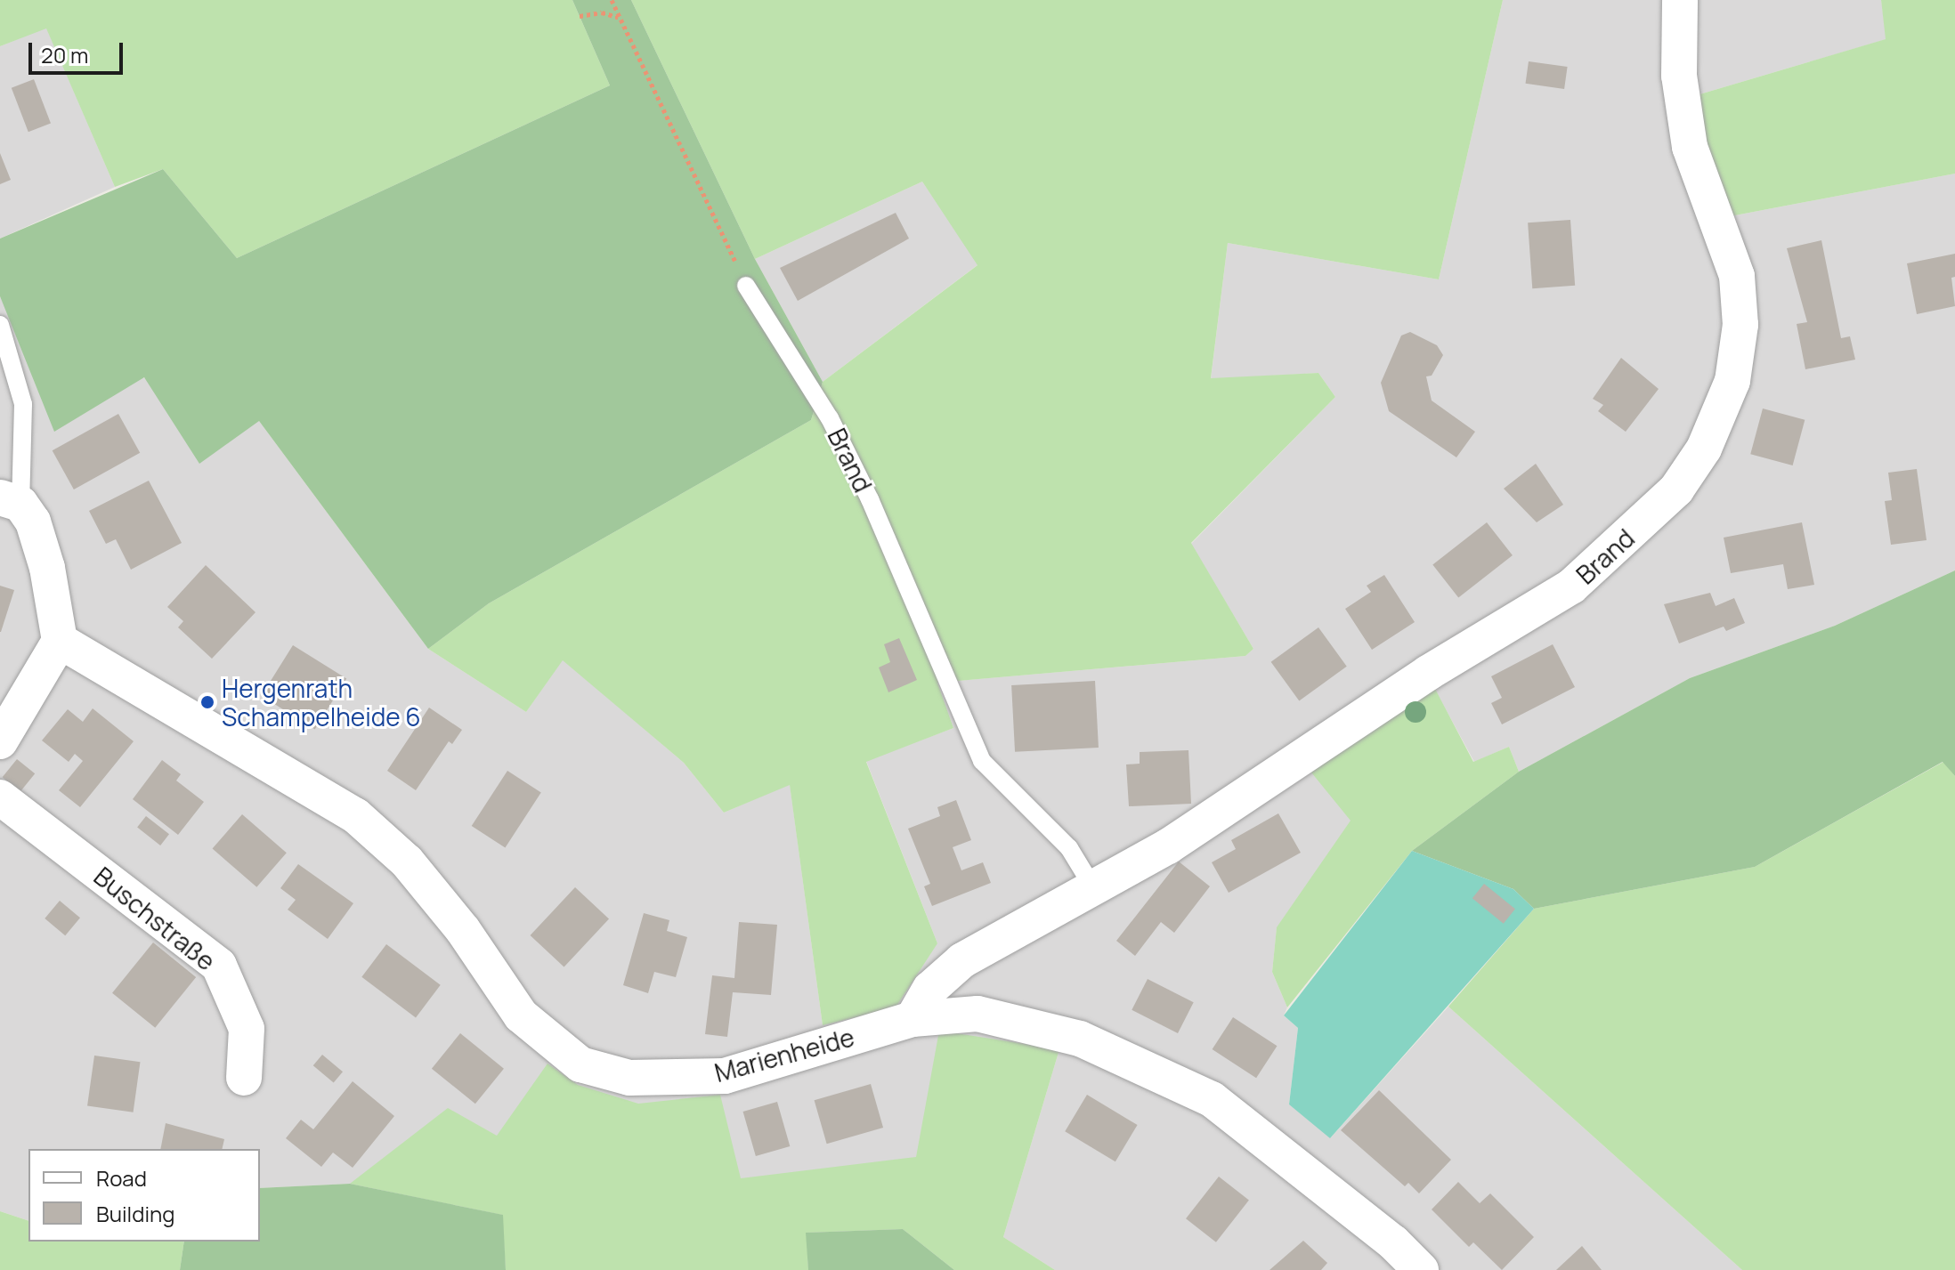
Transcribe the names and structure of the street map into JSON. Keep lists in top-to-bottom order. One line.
{"streets":{"street":["Brand","Buschstraße","Marienheide"]},"crossings":[["Brand","Marienheide"]],"places":["Hergenrath Schampelheide 6"],"legend":["Road","Building"],"scale_bar":"20 m"}
